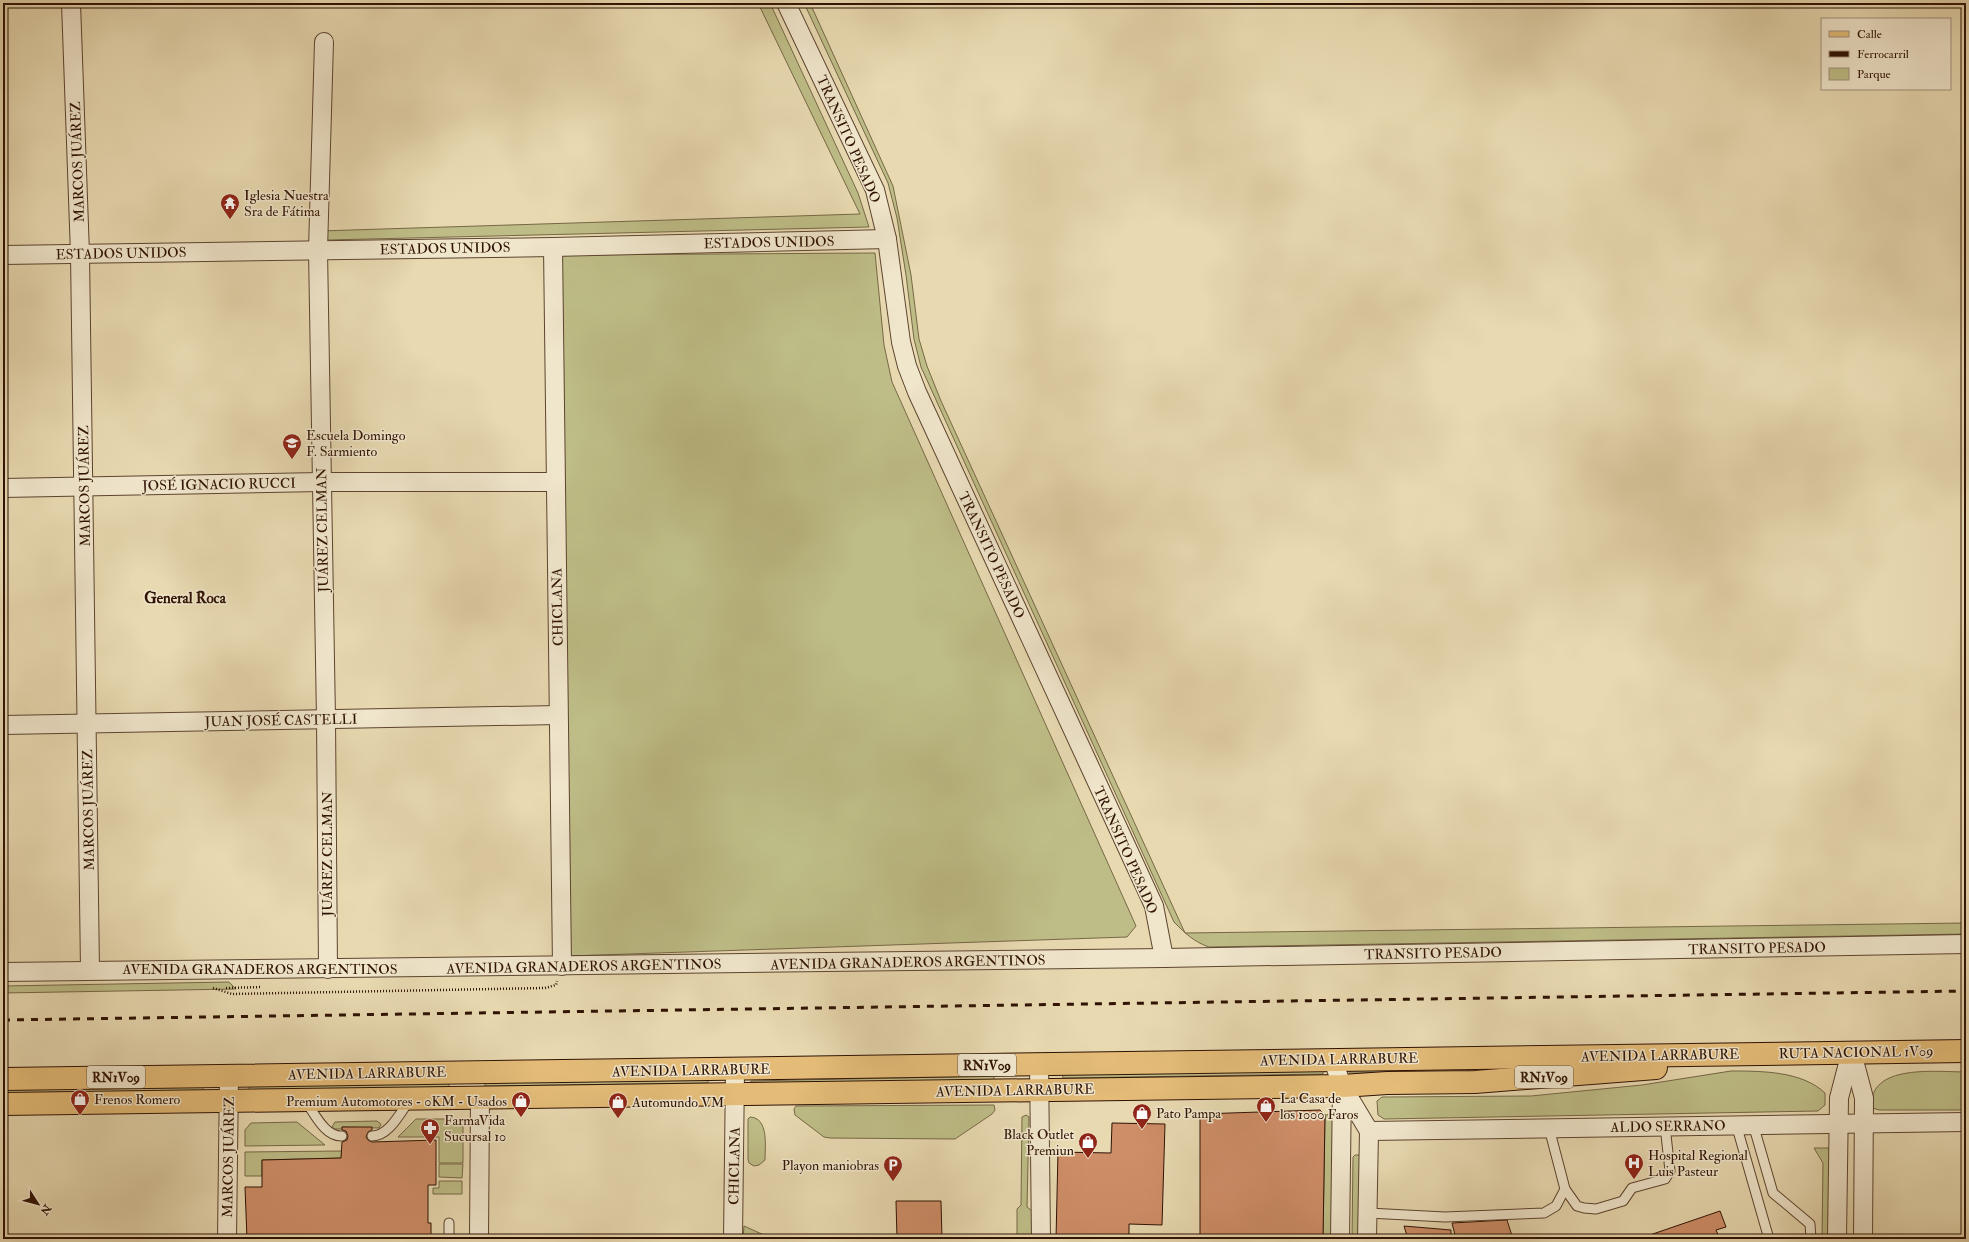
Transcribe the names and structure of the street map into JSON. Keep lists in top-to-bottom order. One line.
{"streets":{"main road":["RUTA NACIONAL 1V09","AVENIDA LARRABURE","RN1V09"],"street":["TRANSITO PESADO","MARCOS JUÁREZ","ESTADOS UNIDOS","JOSÉ IGNACIO RUCCI","JUÁREZ CELMAN","CHICLANA","JUAN JOSÉ CASTELLI","AVENIDA GRANADEROS ARGENTINOS","ALDO SERRANO"]},"crossings":[["TRANSITO PESADO","ESTADOS UNIDOS"],["TRANSITO PESADO","AVENIDA GRANADEROS ARGENTINOS"],["MARCOS JUÁREZ","ESTADOS UNIDOS"],["MARCOS JUÁREZ","JOSÉ IGNACIO RUCCI"],["MARCOS JUÁREZ","JUAN JOSÉ CASTELLI"],["MARCOS JUÁREZ","AVENIDA GRANADEROS ARGENTINOS"],["MARCOS JUÁREZ","AVENIDA LARRABURE"],["ESTADOS UNIDOS","JUÁREZ CELMAN"],["ESTADOS UNIDOS","CHICLANA"],["JOSÉ IGNACIO RUCCI","JUÁREZ CELMAN"],["JOSÉ IGNACIO RUCCI","CHICLANA"],["JUÁREZ CELMAN","JUAN JOSÉ CASTELLI"],["JUÁREZ CELMAN","AVENIDA GRANADEROS ARGENTINOS"],["CHICLANA","JUAN JOSÉ CASTELLI"],["CHICLANA","AVENIDA GRANADEROS ARGENTINOS"],["CHICLANA","AVENIDA LARRABURE"],["RUTA NACIONAL 1V09","AVENIDA LARRABURE"]],"districts":["General Roca"],"places":{"temple":["Iglesia Nuestra Sra de Fátima"],"school or university":["Escuela Domingo F. Sarmiento"],"shop":["Frenos Romero","Premium Automotores - 0KM - Usados","Automundo VM","La Casa de los 1000 Faros","Pato Pampa","Black Outlet Premiun"],"pharmacy":["FarmaVida Sucursal 10"],"hospital":["Hospital Regional Luis Pasteur"],"parking":["Playon maniobras"]},"legend":["Calle","Ferrocarril","Parque"],"north":"bottom right"}
